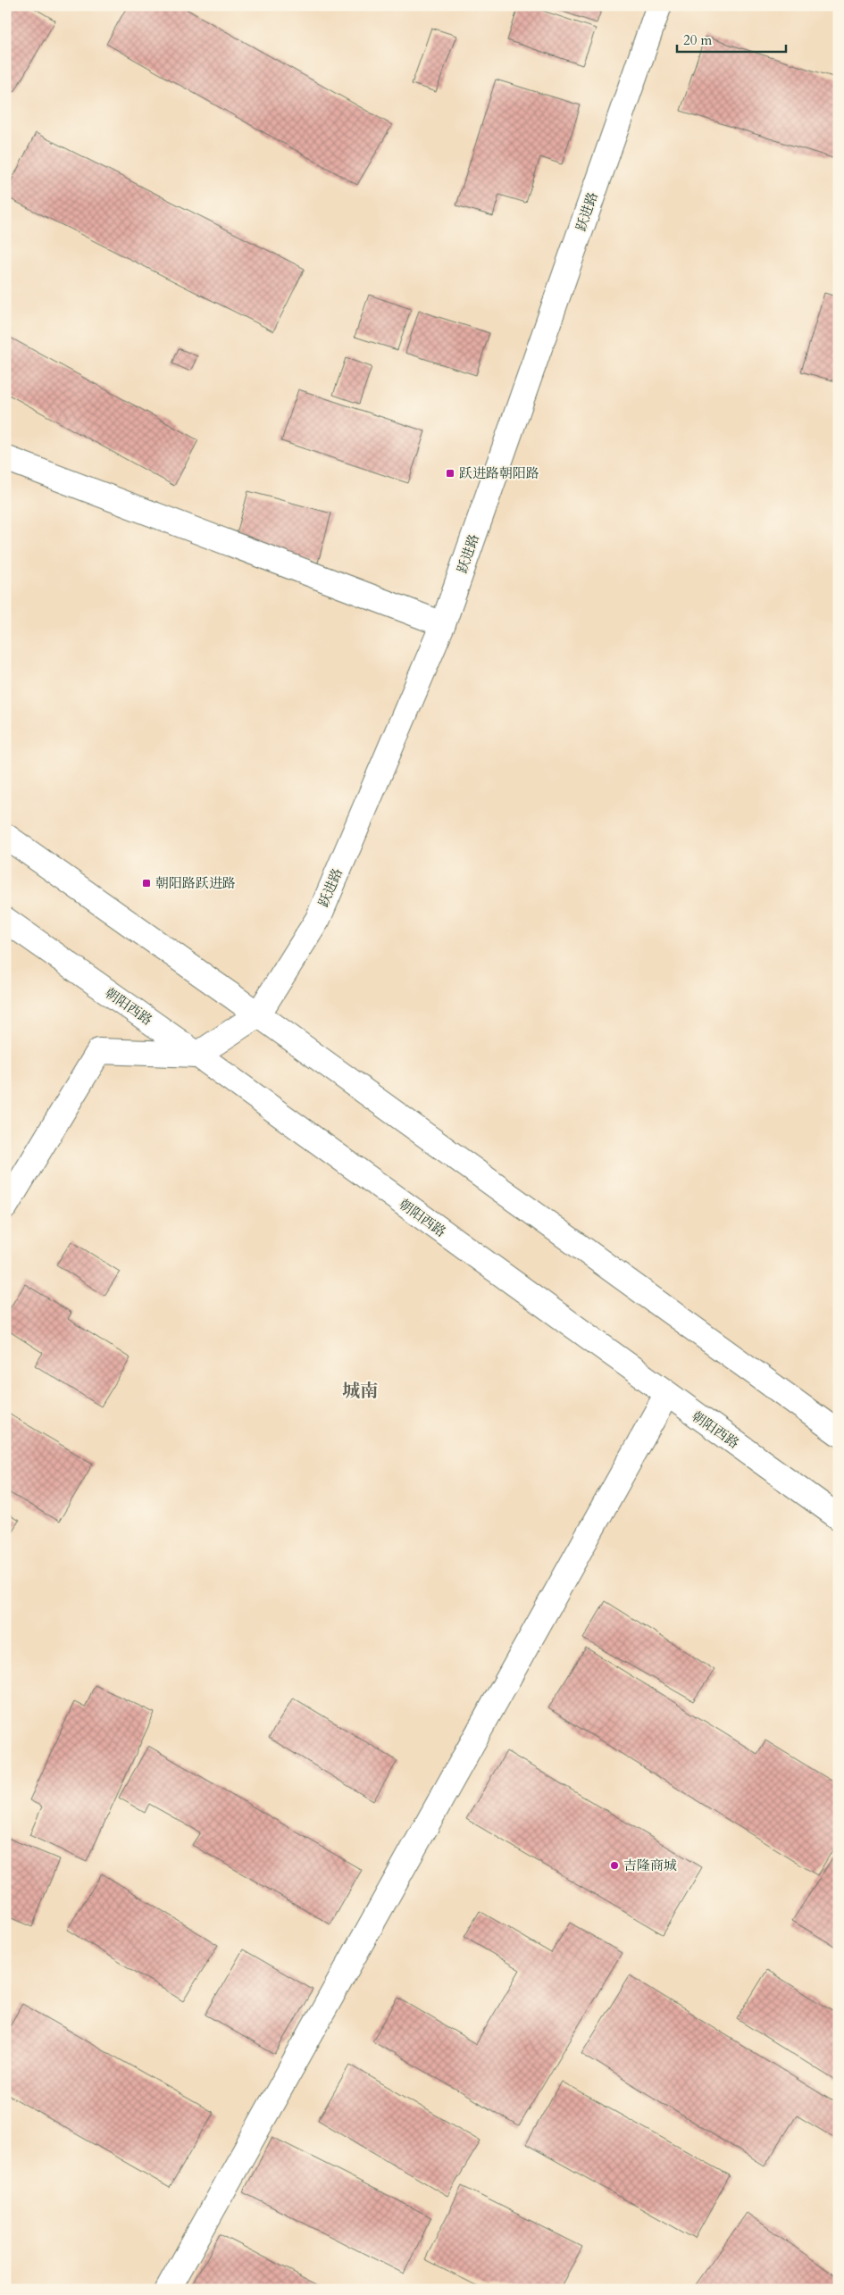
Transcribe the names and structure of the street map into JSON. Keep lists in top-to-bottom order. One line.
{"streets":{"street":["跃进路","朝阳西路"]},"crossings":[["跃进路","朝阳西路"]],"districts":["城南"],"places":{"transit":["跃进路朝阳路","朝阳路跃进路"],"other":["吉隆商城"]},"scale_bar":"20 m"}
